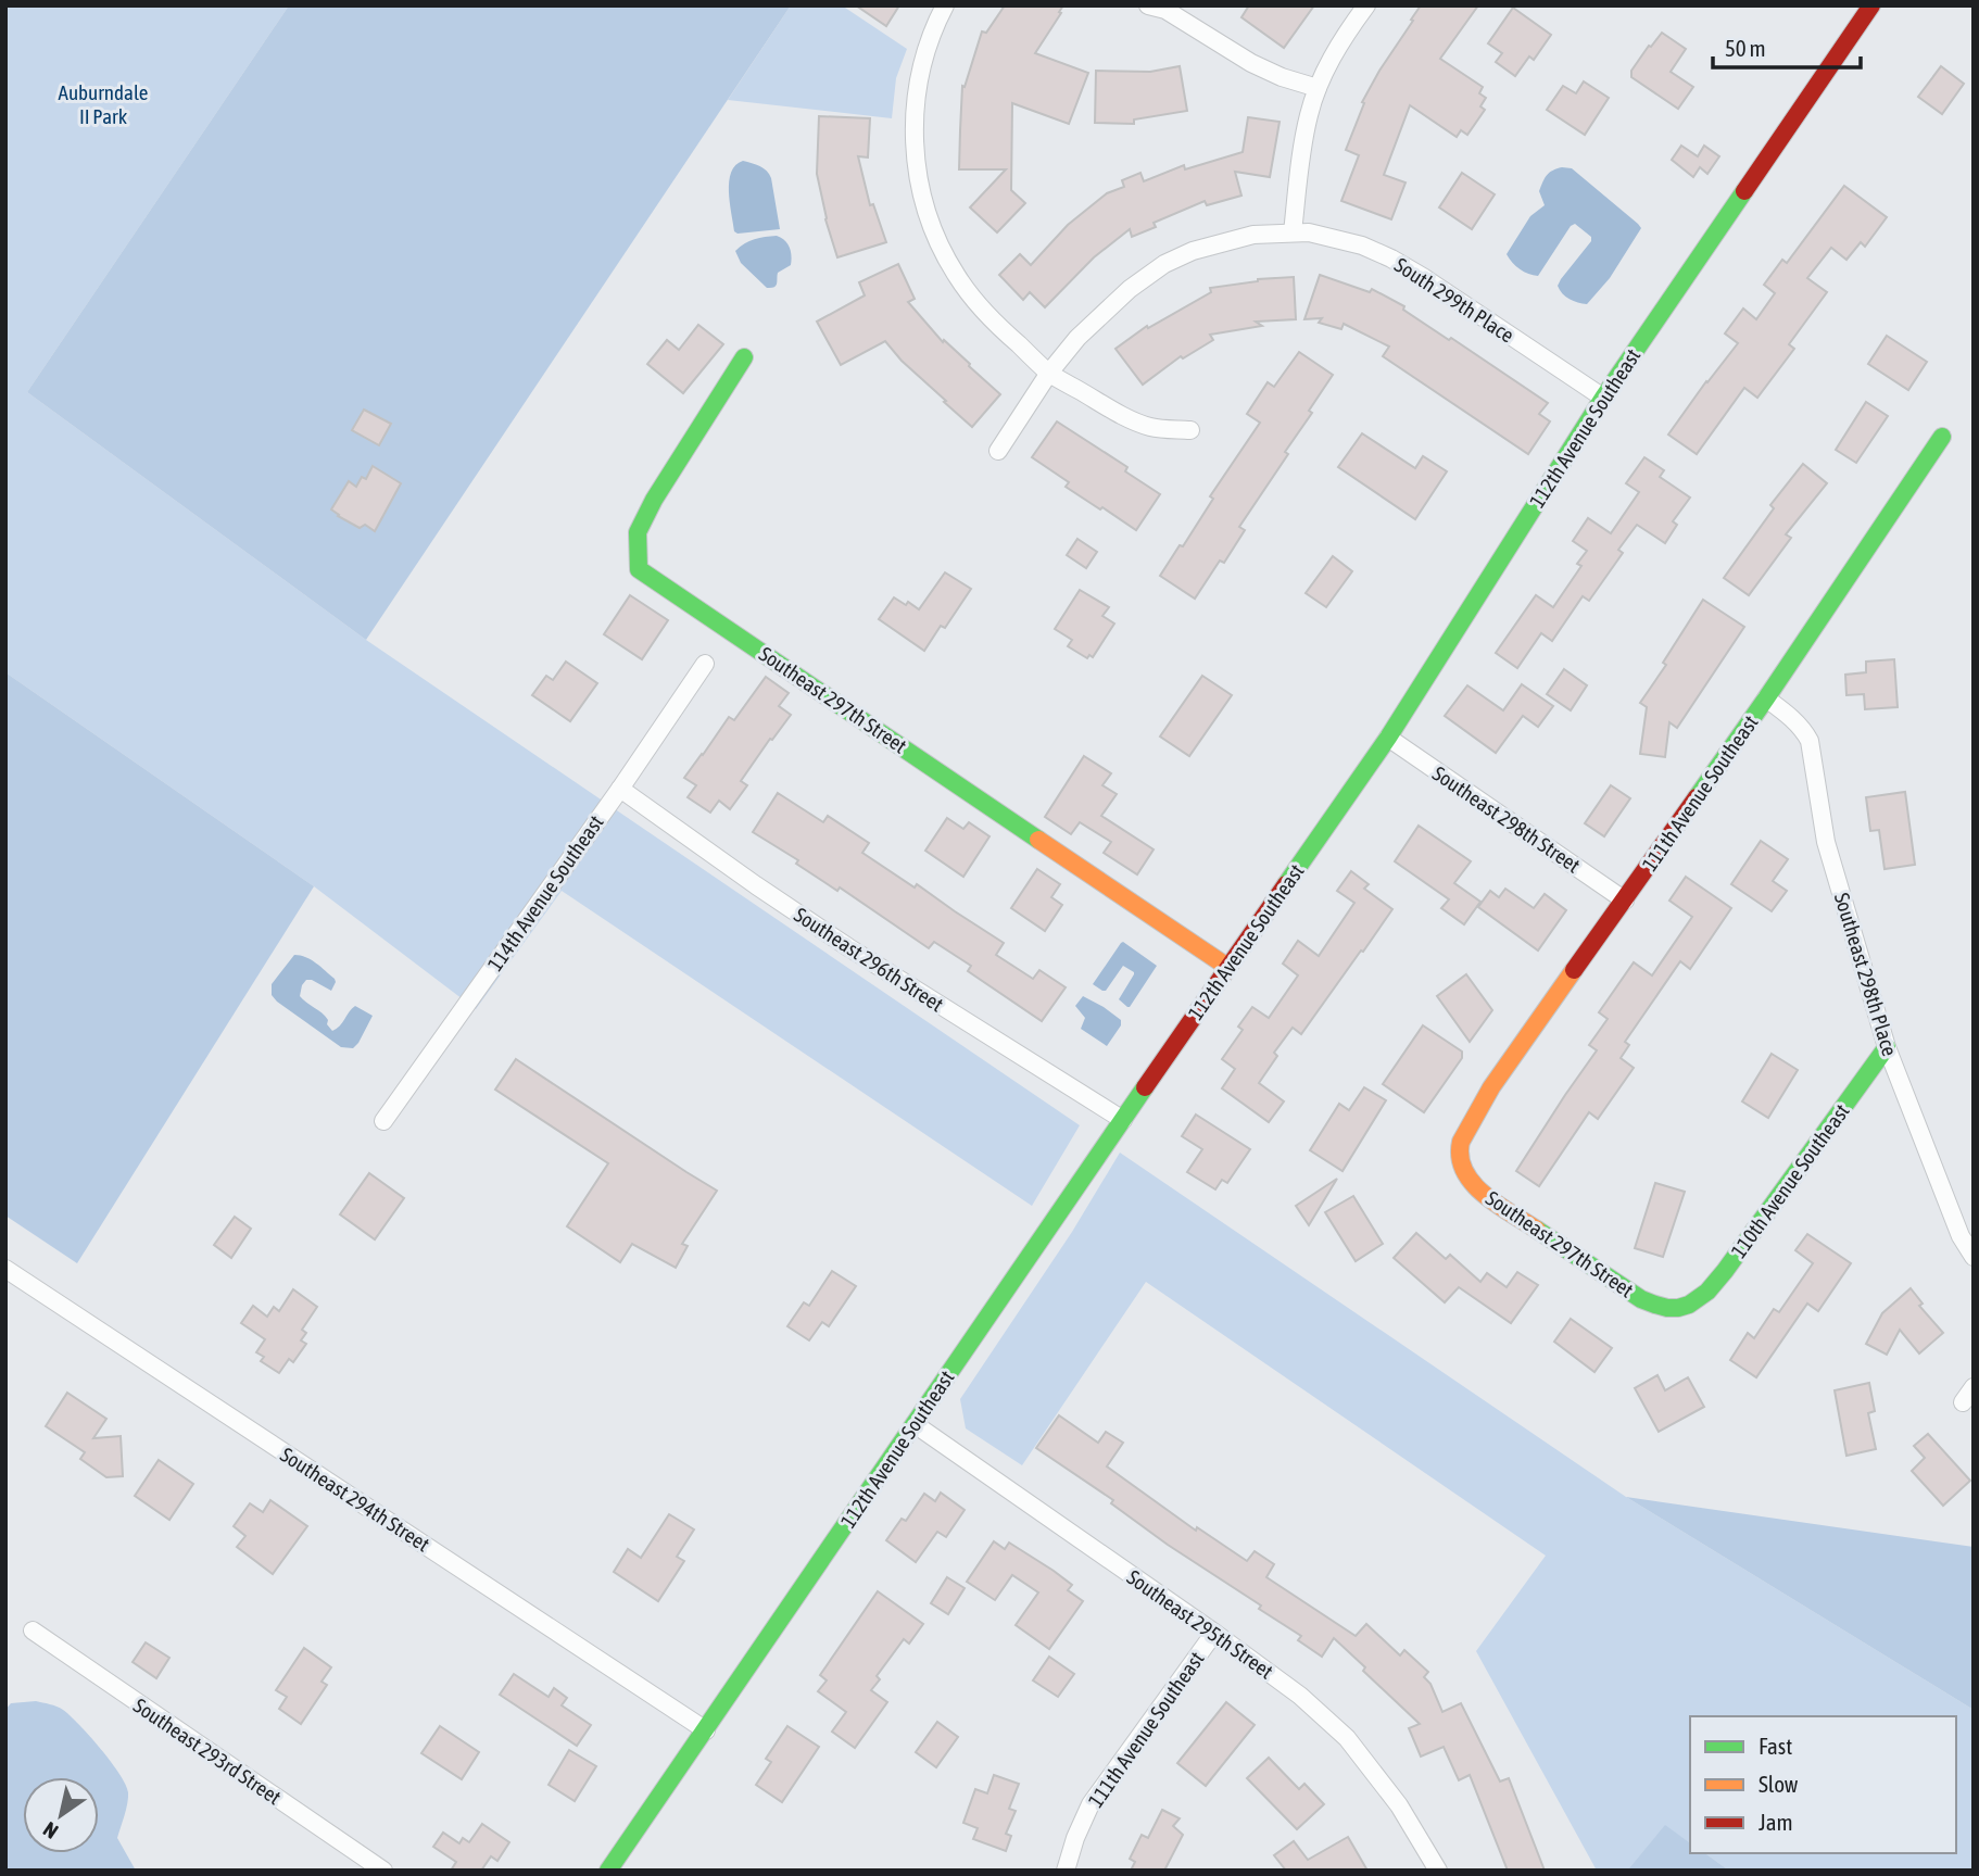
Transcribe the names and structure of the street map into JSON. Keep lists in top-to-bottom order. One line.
{"streets":{"street":["South 299th Place","112th Avenue Southeast","Southeast 297th Street","111th Avenue Southeast","Southeast 298th Street","114th Avenue Southeast","Southeast 296th Street","Southeast 298th Place","110th Avenue Southeast","Southeast 294th Street","Southeast 295th Street","Southeast 293rd Street"]},"crossings":[["South 299th Place","112th Avenue Southeast"],["112th Avenue Southeast","Southeast 297th Street"],["112th Avenue Southeast","Southeast 298th Street"],["112th Avenue Southeast","Southeast 296th Street"],["112th Avenue Southeast","Southeast 294th Street"],["112th Avenue Southeast","Southeast 295th Street"],["Southeast 297th Street","111th Avenue Southeast"],["Southeast 297th Street","110th Avenue Southeast"],["111th Avenue Southeast","Southeast 298th Street"],["111th Avenue Southeast","Southeast 298th Place"],["111th Avenue Southeast","Southeast 295th Street"],["114th Avenue Southeast","Southeast 296th Street"],["Southeast 298th Place","110th Avenue Southeast"]],"parks":["Auburndale II Park"],"legend":["Fast","Slow","Jam"],"scale_bar":"50 m","north":"bottom left"}
